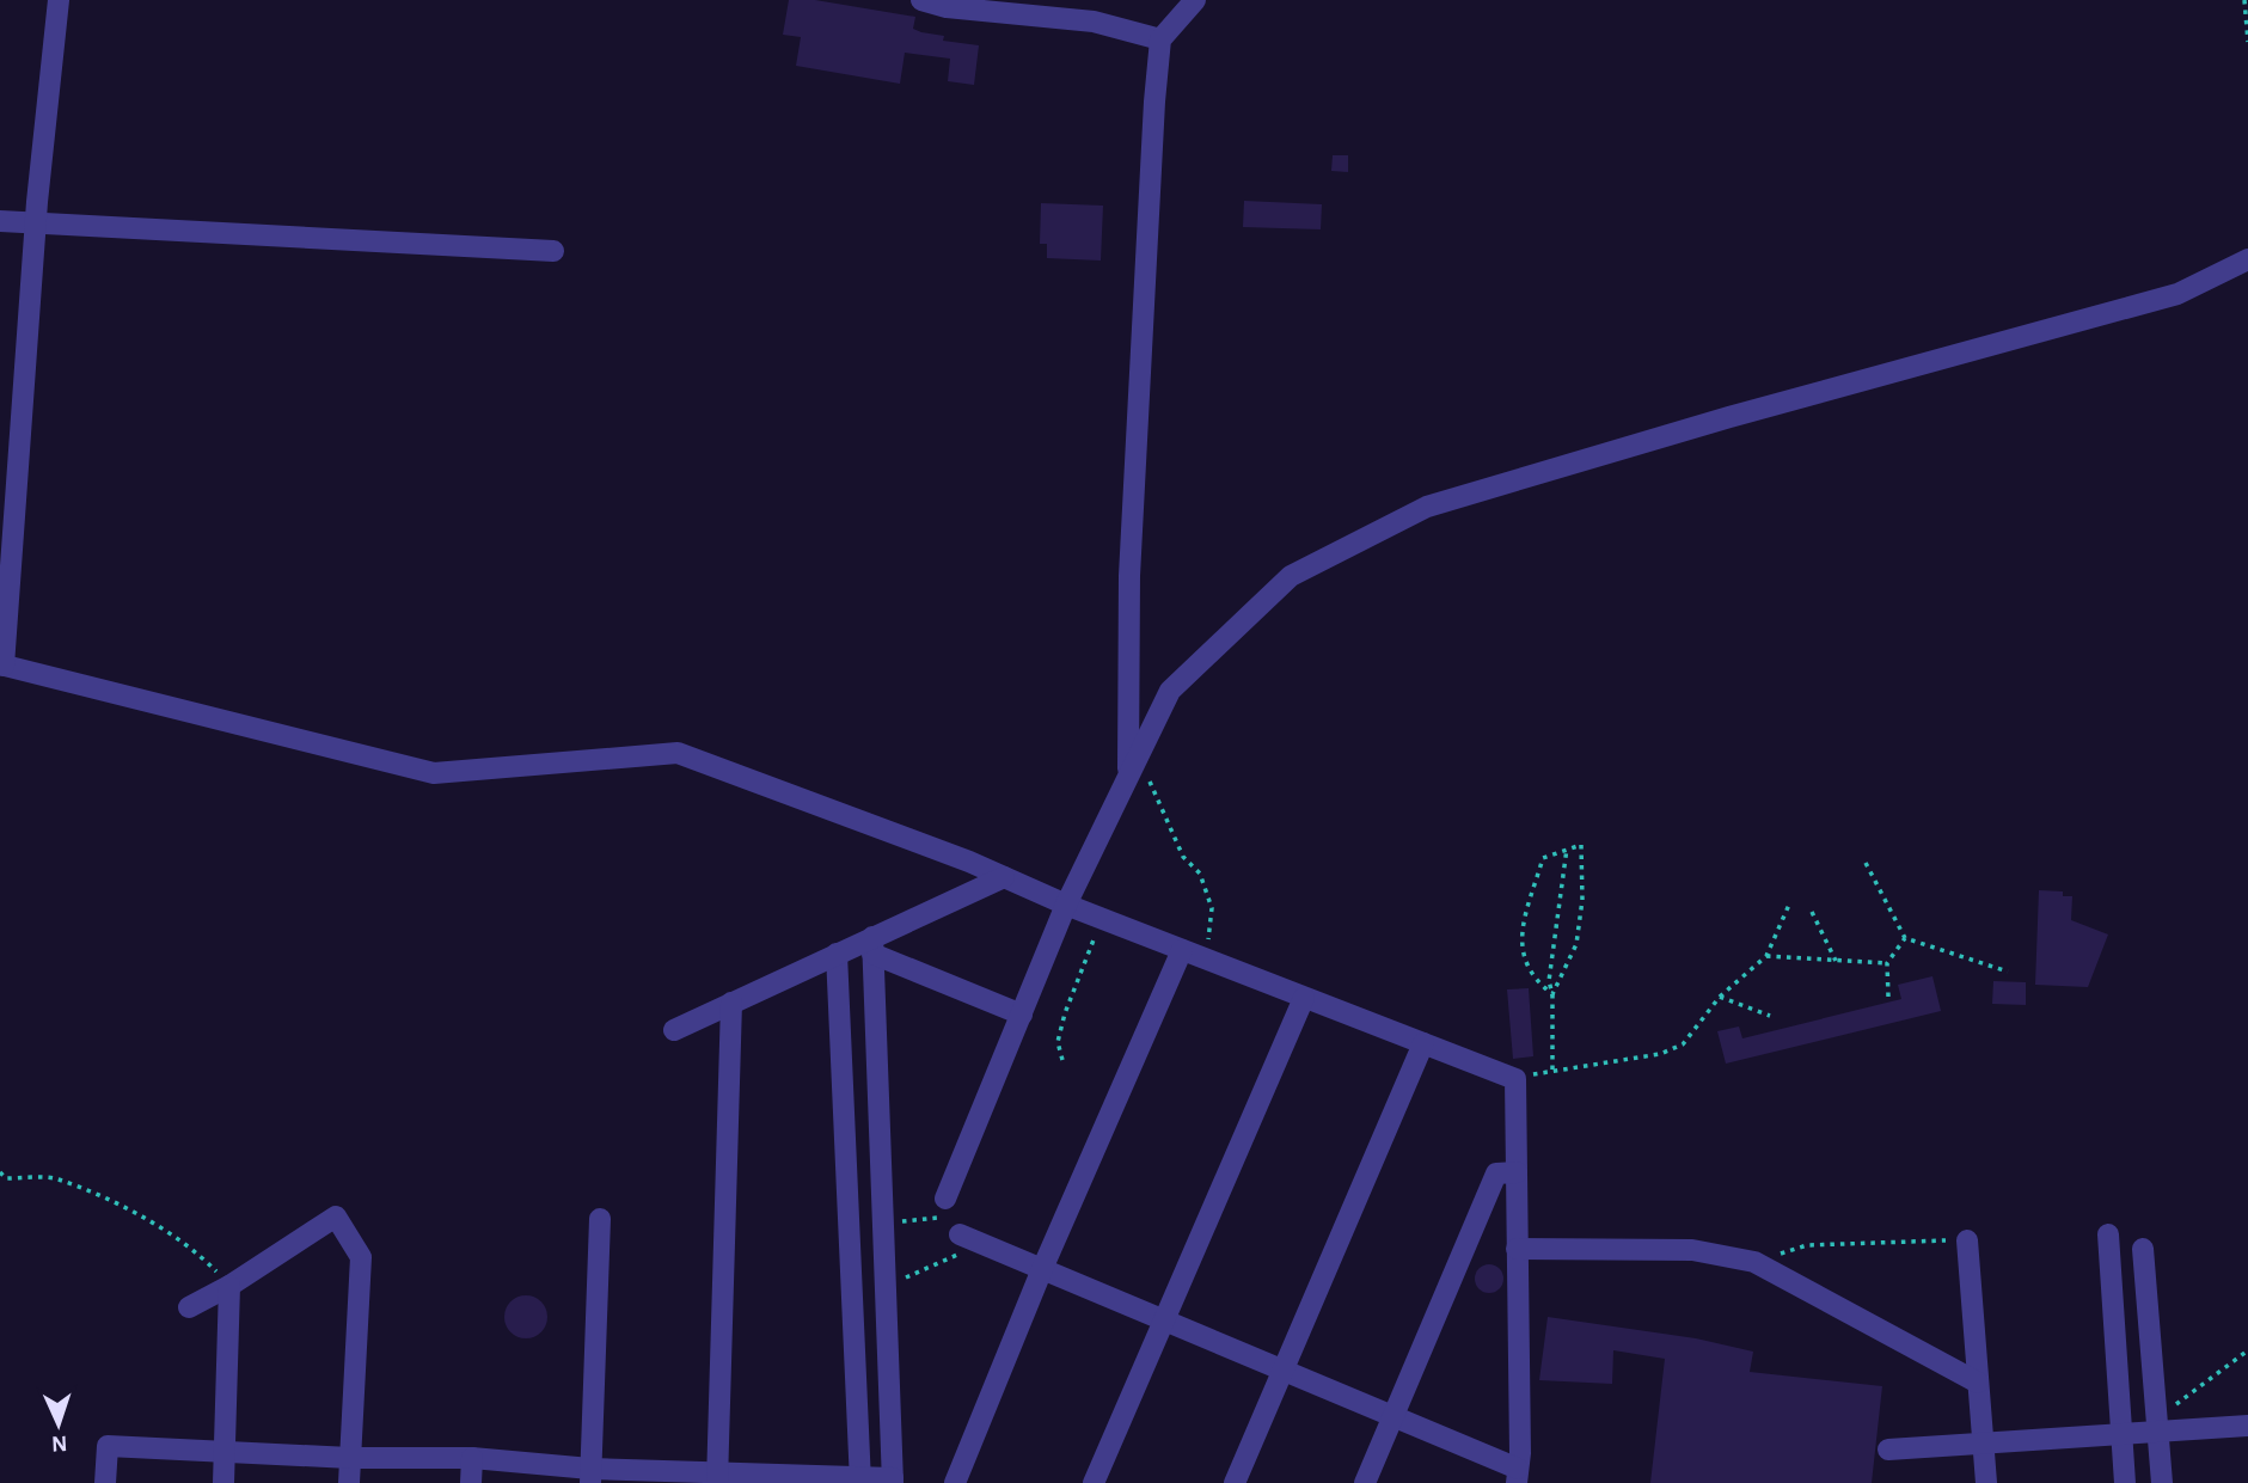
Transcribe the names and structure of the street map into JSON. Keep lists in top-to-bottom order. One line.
{"north":"bottom"}
